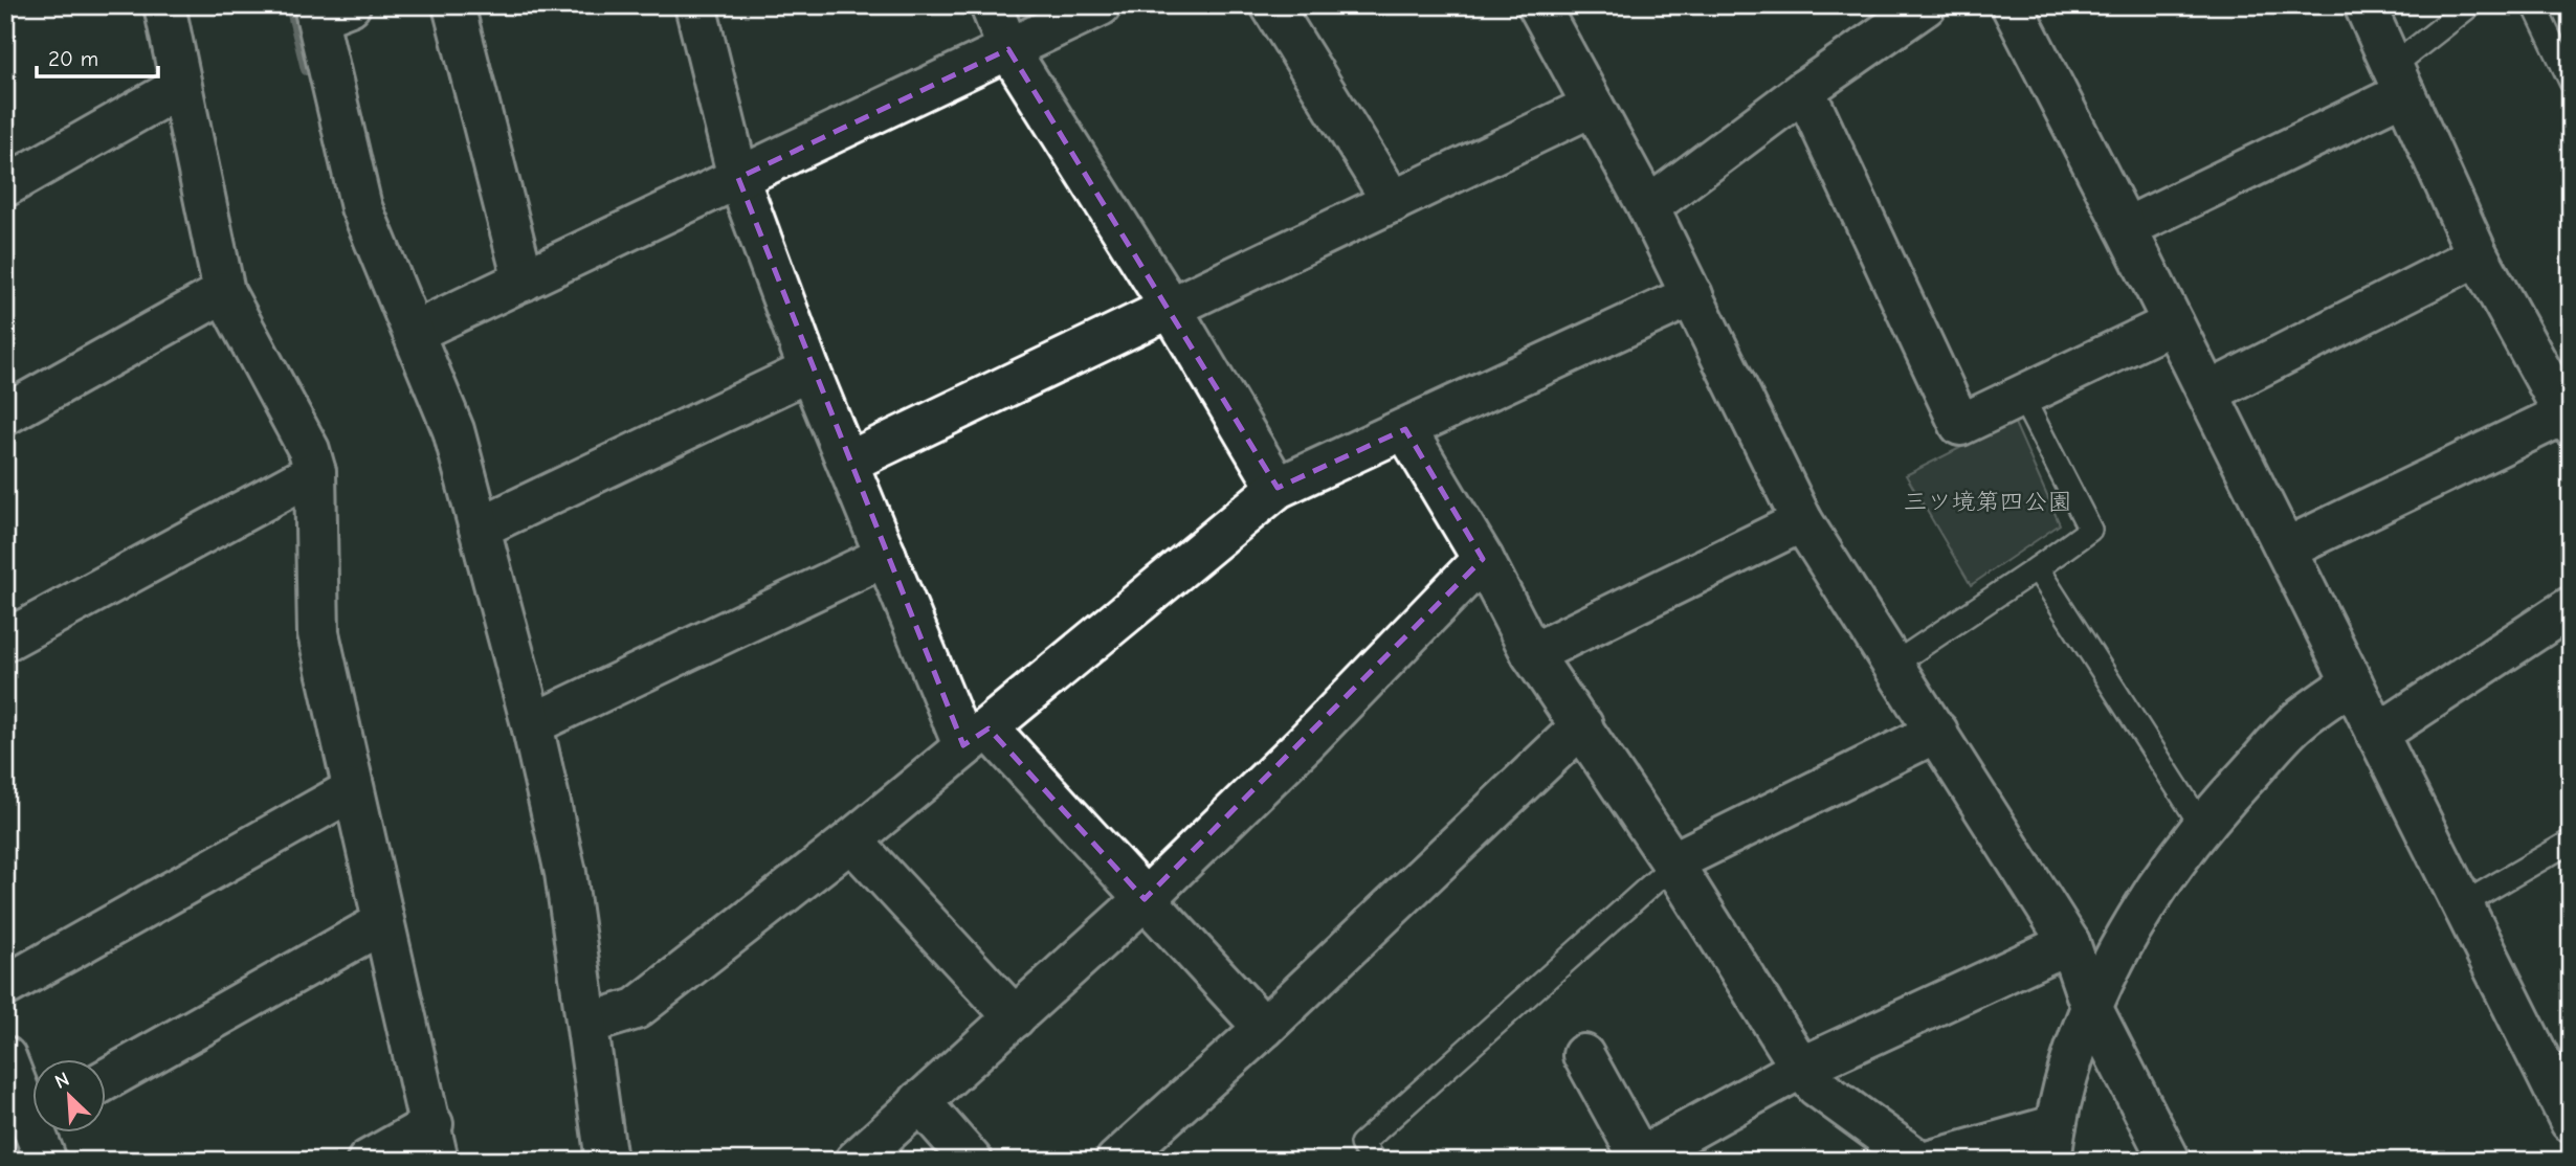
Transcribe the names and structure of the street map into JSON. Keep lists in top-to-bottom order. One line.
{"parks":["三ツ境第四公園"],"scale_bar":"20 m","north":"top left"}
